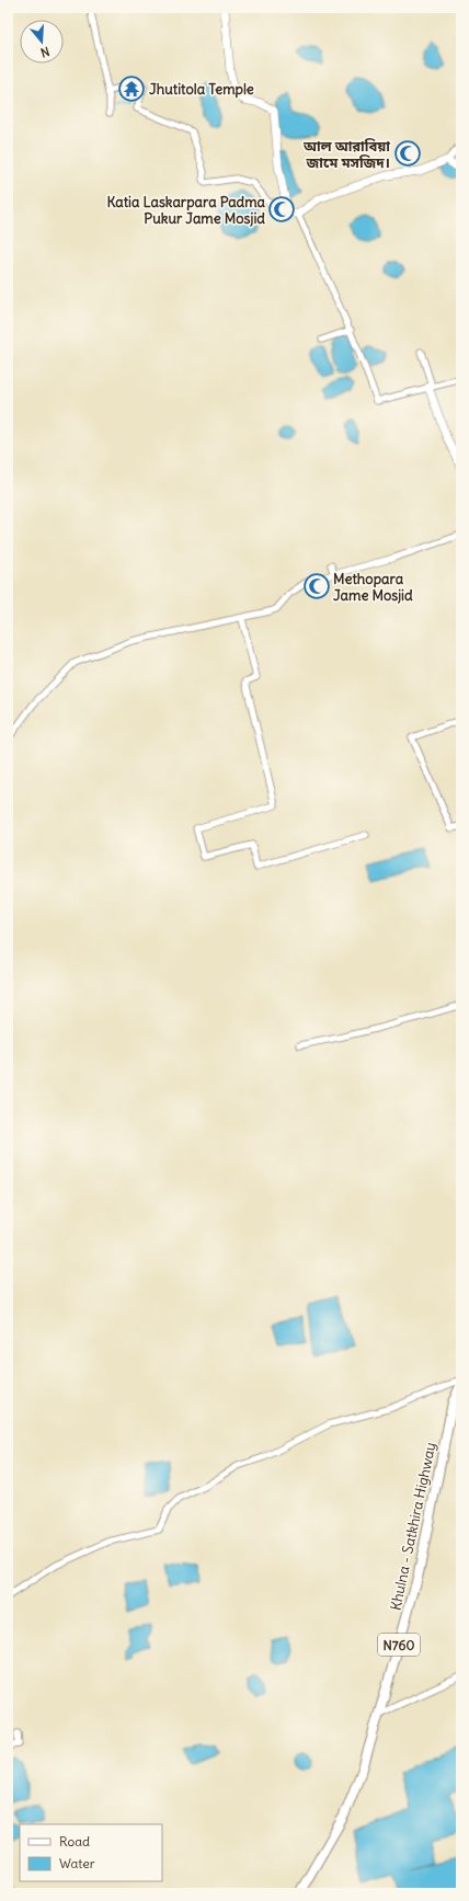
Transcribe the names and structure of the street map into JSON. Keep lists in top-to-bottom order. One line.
{"streets":{"highway":["Khulna - Satkhira Highway","N760"]},"places":{"temple":["Jhutitola Temple"],"mosque":["আল আরাবিয়া জামে মসজিদ।","Katia Laskarpara Padma Pukur Jame Mosjid","Methopara Jame Mosjid"]},"legend":["Road","Water"],"north":"bottom"}
